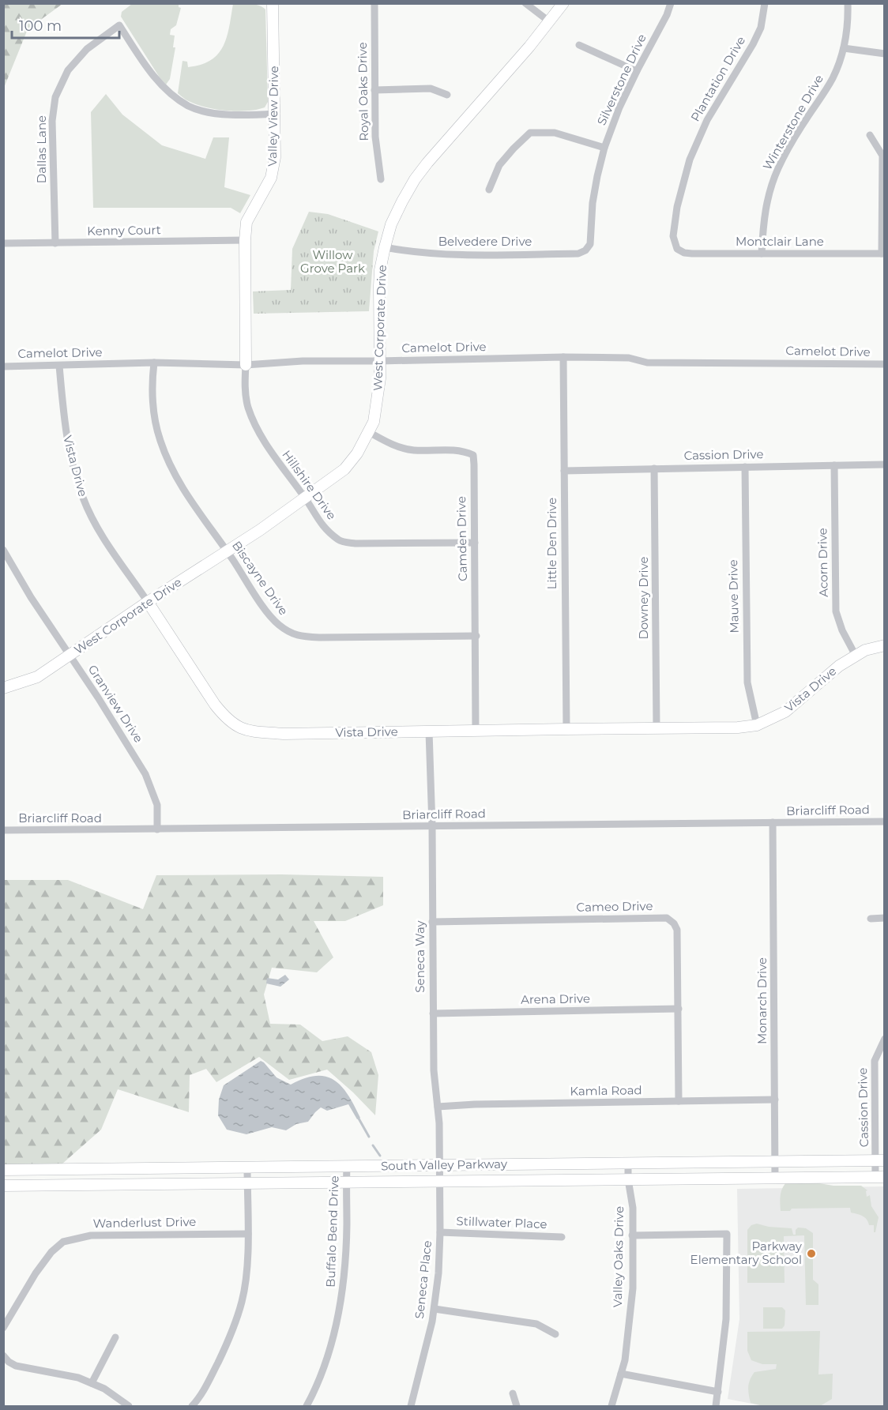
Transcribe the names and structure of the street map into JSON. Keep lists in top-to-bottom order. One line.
{"streets":{"street":["Plantation Drive","Silverstone Drive","Royal Oaks Drive","Valley View Drive","Winterstone Drive","Dallas Lane","Kenny Court","Belvedere Drive","Montclair Lane","West Corporate Drive","Camelot Drive","Cassion Drive","Vista Drive","Hillshire Drive","Camden Drive","Little Den Drive","Acorn Drive","Biscayne Drive","Mauve Drive","Downey Drive","Granview Drive","Briarcliff Road","Cameo Drive","Seneca Way","Arena Drive","Monarch Drive","Kamla Road","South Valley Parkway","Wanderlust Drive","Stillwater Place","Buffalo Bend Drive","Valley Oaks Drive","Seneca Place"]},"crossings":[["Plantation Drive","Montclair Lane"],["Silverstone Drive","Belvedere Drive"],["Valley View Drive","Dallas Lane"],["Valley View Drive","Kenny Court"],["Valley View Drive","Camelot Drive"],["Valley View Drive","Hillshire Drive"],["Winterstone Drive","Montclair Lane"],["Dallas Lane","Kenny Court"],["Belvedere Drive","West Corporate Drive"],["West Corporate Drive","Camelot Drive"],["West Corporate Drive","Vista Drive"],["West Corporate Drive","Hillshire Drive"],["West Corporate Drive","Camden Drive"],["West Corporate Drive","Biscayne Drive"],["West Corporate Drive","Granview Drive"],["Camelot Drive","Vista Drive"],["Camelot Drive","Hillshire Drive"],["Camelot Drive","Little Den Drive"],["Camelot Drive","Biscayne Drive"],["Cassion Drive","Little Den Drive"],["Cassion Drive","Acorn Drive"],["Cassion Drive","Mauve Drive"],["Cassion Drive","Downey Drive"],["Cassion Drive","South Valley Parkway"],["Vista Drive","Camden Drive"],["Vista Drive","Little Den Drive"],["Vista Drive","Acorn Drive"],["Vista Drive","Mauve Drive"],["Vista Drive","Downey Drive"],["Vista Drive","Seneca Way"],["Hillshire Drive","Camden Drive"],["Camden Drive","Biscayne Drive"],["Granview Drive","Briarcliff Road"],["Briarcliff Road","Seneca Way"],["Briarcliff Road","Monarch Drive"],["Cameo Drive","Seneca Way"],["Cameo Drive","Arena Drive"],["Cameo Drive","Kamla Road"],["Seneca Way","Arena Drive"],["Seneca Way","Kamla Road"],["Seneca Way","South Valley Parkway"],["Seneca Way","Seneca Place"],["Monarch Drive","Kamla Road"],["Monarch Drive","South Valley Parkway"],["South Valley Parkway","Buffalo Bend Drive"],["South Valley Parkway","Valley Oaks Drive"],["South Valley Parkway","Seneca Place"],["Stillwater Place","Seneca Place"]],"parks":["Willow Grove Park"],"places":["Parkway Elementary School"],"scale_bar":"100 m"}
